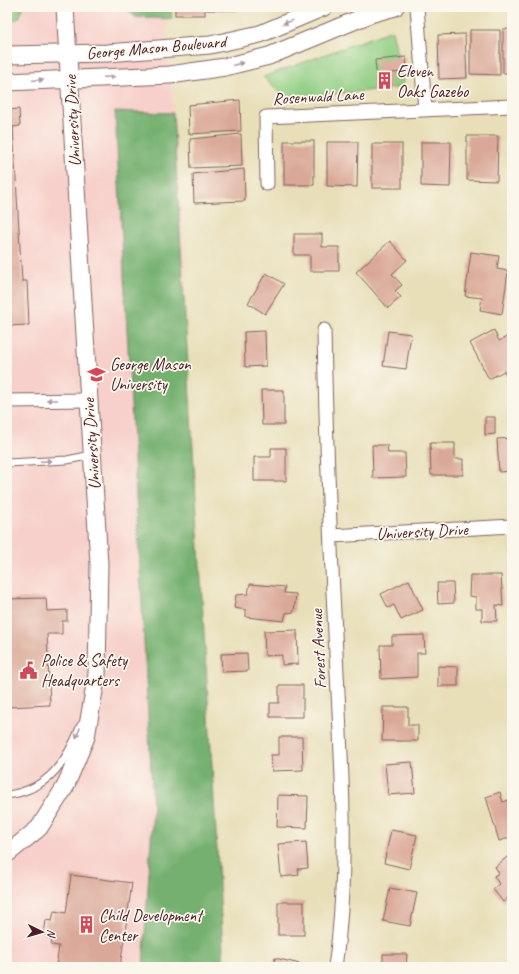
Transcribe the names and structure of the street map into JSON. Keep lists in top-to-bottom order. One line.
{"streets":{"street":["George Mason Boulevard","Rosenwald Lane","University Drive","Forest Avenue"]},"crossings":[["George Mason Boulevard","University Drive"],["University Drive","Forest Avenue"]],"places":{"building":["Eleven Oaks Gazebo","Child Development Center"],"school or university":["George Mason University"],"public building":["Police & Safety Headquarters"]},"north":"right"}
